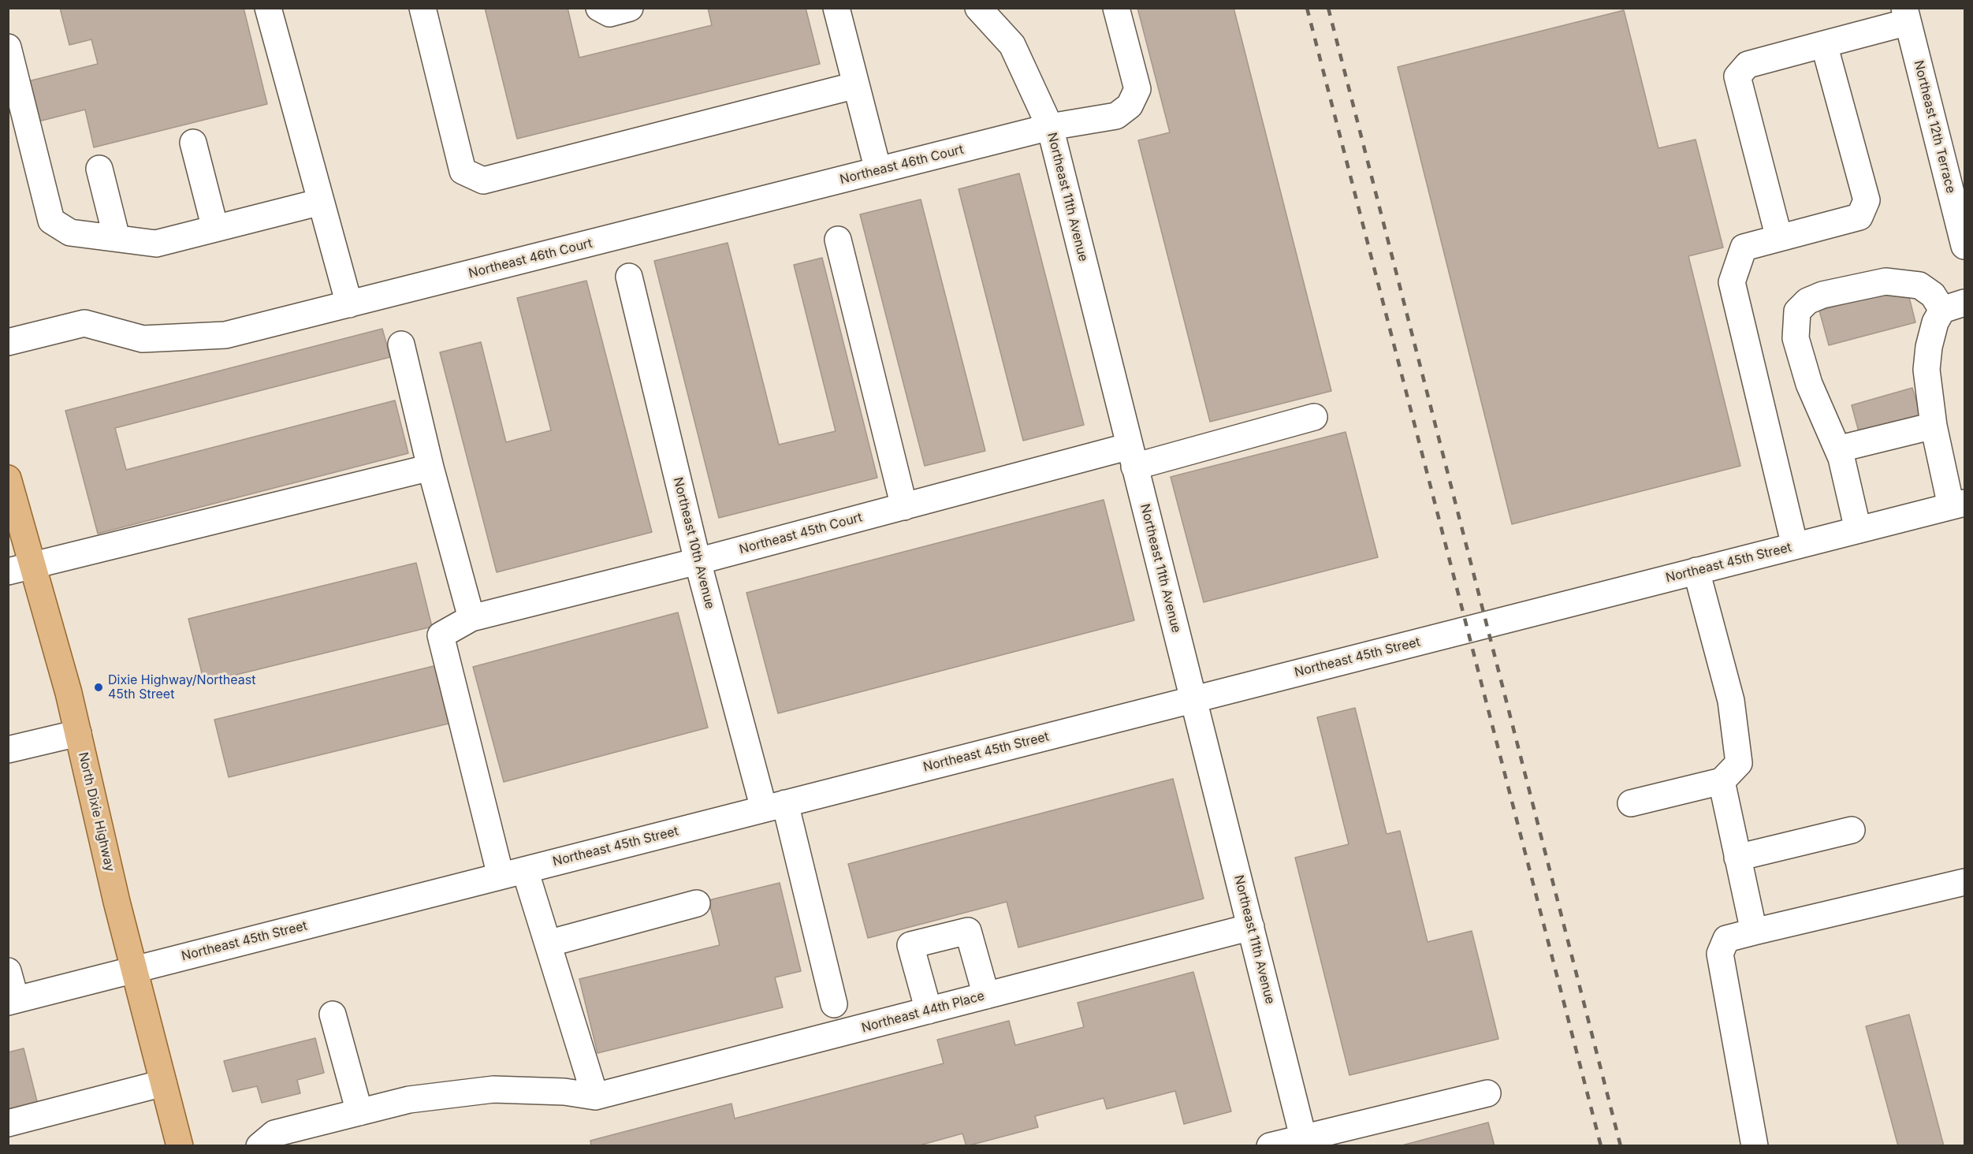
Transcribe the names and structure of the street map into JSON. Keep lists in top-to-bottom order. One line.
{"streets":{"main road":["North Dixie Highway"],"street":["Northeast 12th Terrace","Northeast 46th Court","Northeast 11th Avenue","Northeast 45th Court","Northeast 10th Avenue","Northeast 45th Street","Northeast 44th Place"]},"crossings":[["Northeast 46th Court","Northeast 11th Avenue"],["Northeast 11th Avenue","Northeast 45th Court"],["Northeast 11th Avenue","Northeast 45th Street"],["Northeast 11th Avenue","Northeast 44th Place"],["Northeast 45th Court","Northeast 10th Avenue"],["Northeast 45th Court","Northeast 45th Street"],["Northeast 10th Avenue","Northeast 45th Street"],["Northeast 45th Street","North Dixie Highway"]],"places":["Dixie Highway/Northeast 45th Street"]}
